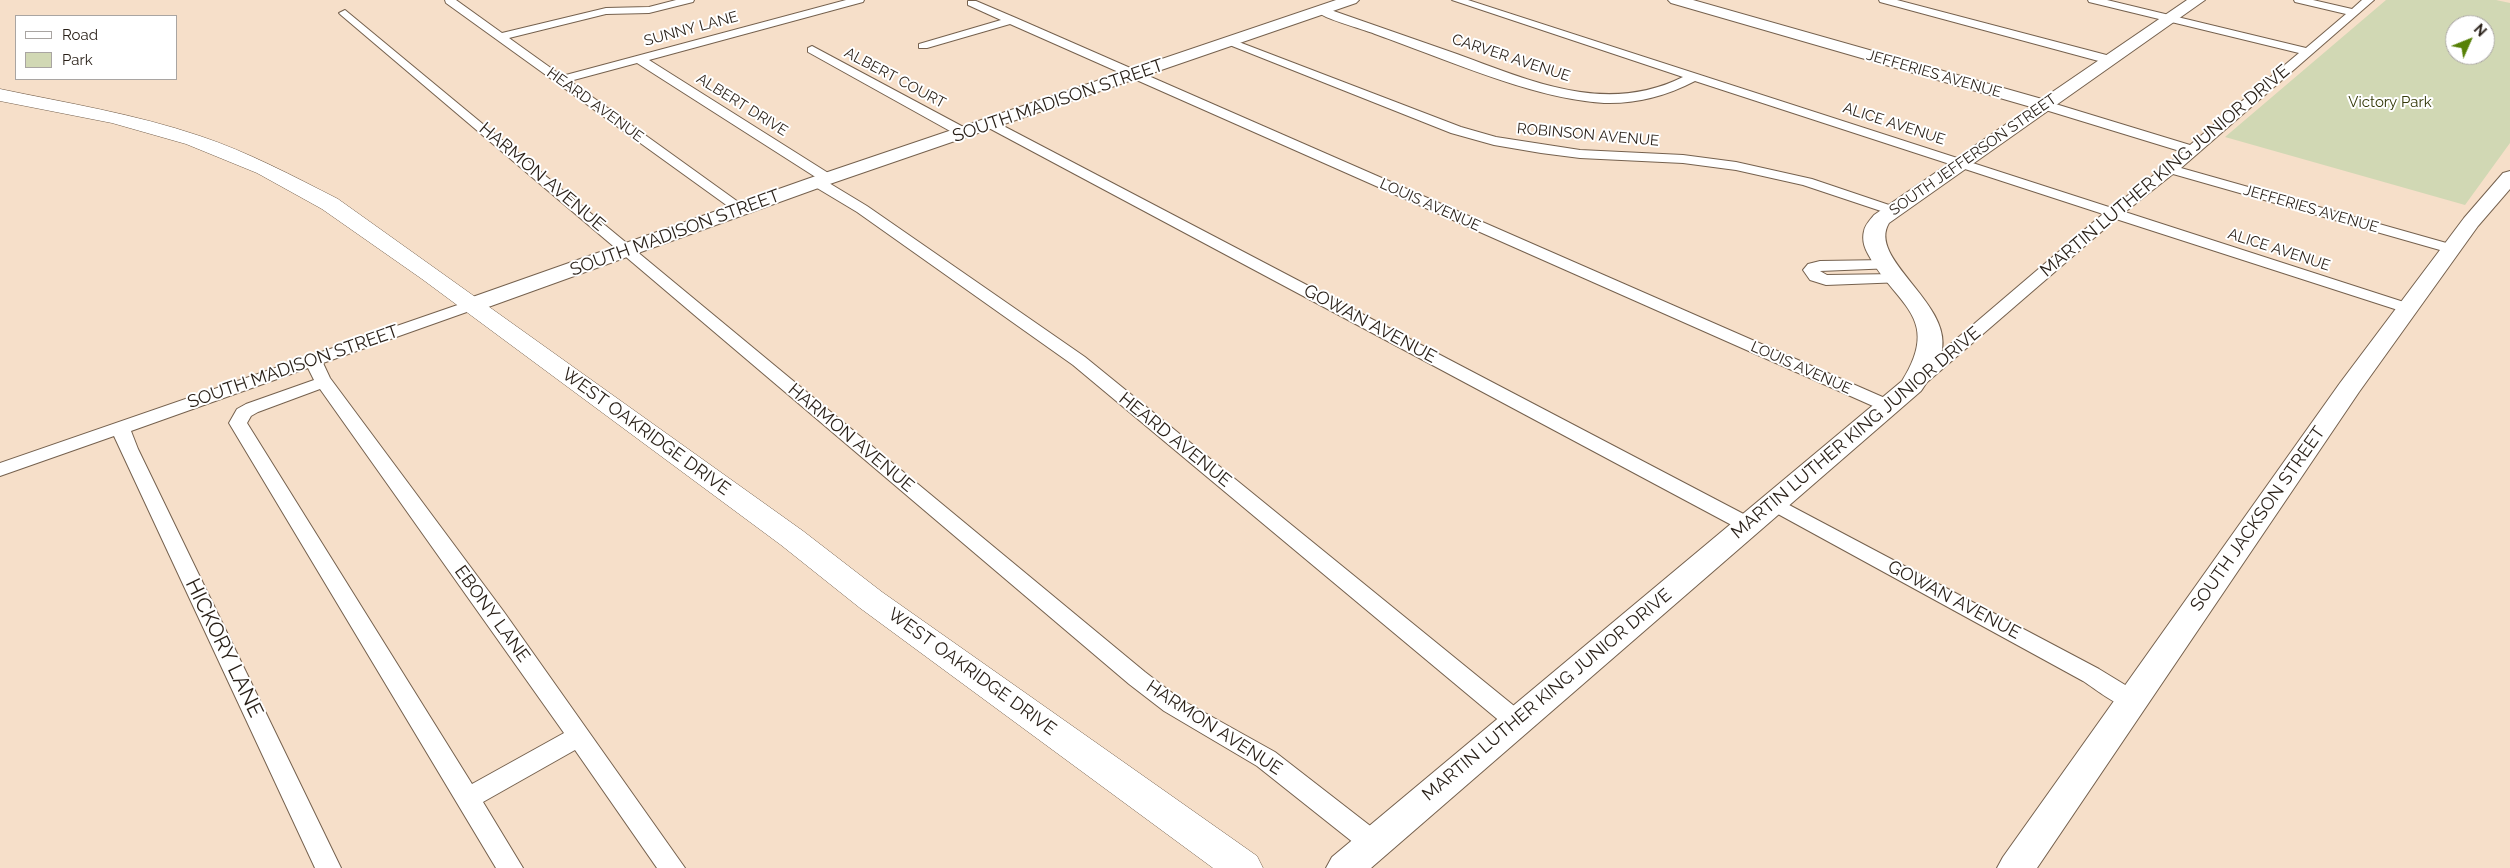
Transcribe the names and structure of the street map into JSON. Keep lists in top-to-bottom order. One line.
{"streets":{"main road":["WEST OAKRIDGE DRIVE"],"street":["SUNNY LANE","CARVER AVENUE","JEFFERIES AVENUE","ALBERT COURT","SOUTH MADISON STREET","HEARD AVENUE","ALBERT DRIVE","ALICE AVENUE","ROBINSON AVENUE","SOUTH JEFFERSON STREET","MARTIN LUTHER KING JUNIOR DRIVE","HARMON AVENUE","LOUIS AVENUE","GOWAN AVENUE","SOUTH JACKSON STREET","EBONY LANE","HICKORY LANE"]},"crossings":[["SUNNY LANE","HEARD AVENUE"],["SUNNY LANE","ALBERT DRIVE"],["CARVER AVENUE","SOUTH MADISON STREET"],["CARVER AVENUE","ALICE AVENUE"],["JEFFERIES AVENUE","SOUTH JEFFERSON STREET"],["JEFFERIES AVENUE","MARTIN LUTHER KING JUNIOR DRIVE"],["JEFFERIES AVENUE","SOUTH JACKSON STREET"],["ALBERT COURT","SOUTH MADISON STREET"],["SOUTH MADISON STREET","HEARD AVENUE"],["SOUTH MADISON STREET","ALBERT DRIVE"],["SOUTH MADISON STREET","ROBINSON AVENUE"],["SOUTH MADISON STREET","HARMON AVENUE"],["SOUTH MADISON STREET","LOUIS AVENUE"],["SOUTH MADISON STREET","GOWAN AVENUE"],["SOUTH MADISON STREET","WEST OAKRIDGE DRIVE"],["SOUTH MADISON STREET","EBONY LANE"],["SOUTH MADISON STREET","HICKORY LANE"],["HEARD AVENUE","ALBERT DRIVE"],["HEARD AVENUE","MARTIN LUTHER KING JUNIOR DRIVE"],["ALICE AVENUE","SOUTH JEFFERSON STREET"],["ALICE AVENUE","MARTIN LUTHER KING JUNIOR DRIVE"],["ALICE AVENUE","SOUTH JACKSON STREET"],["ROBINSON AVENUE","SOUTH JEFFERSON STREET"],["SOUTH JEFFERSON STREET","MARTIN LUTHER KING JUNIOR DRIVE"],["MARTIN LUTHER KING JUNIOR DRIVE","HARMON AVENUE"],["MARTIN LUTHER KING JUNIOR DRIVE","LOUIS AVENUE"],["MARTIN LUTHER KING JUNIOR DRIVE","GOWAN AVENUE"],["GOWAN AVENUE","SOUTH JACKSON STREET"]],"parks":["Victory Park"],"legend":["Road","Park"],"north":"top right"}
